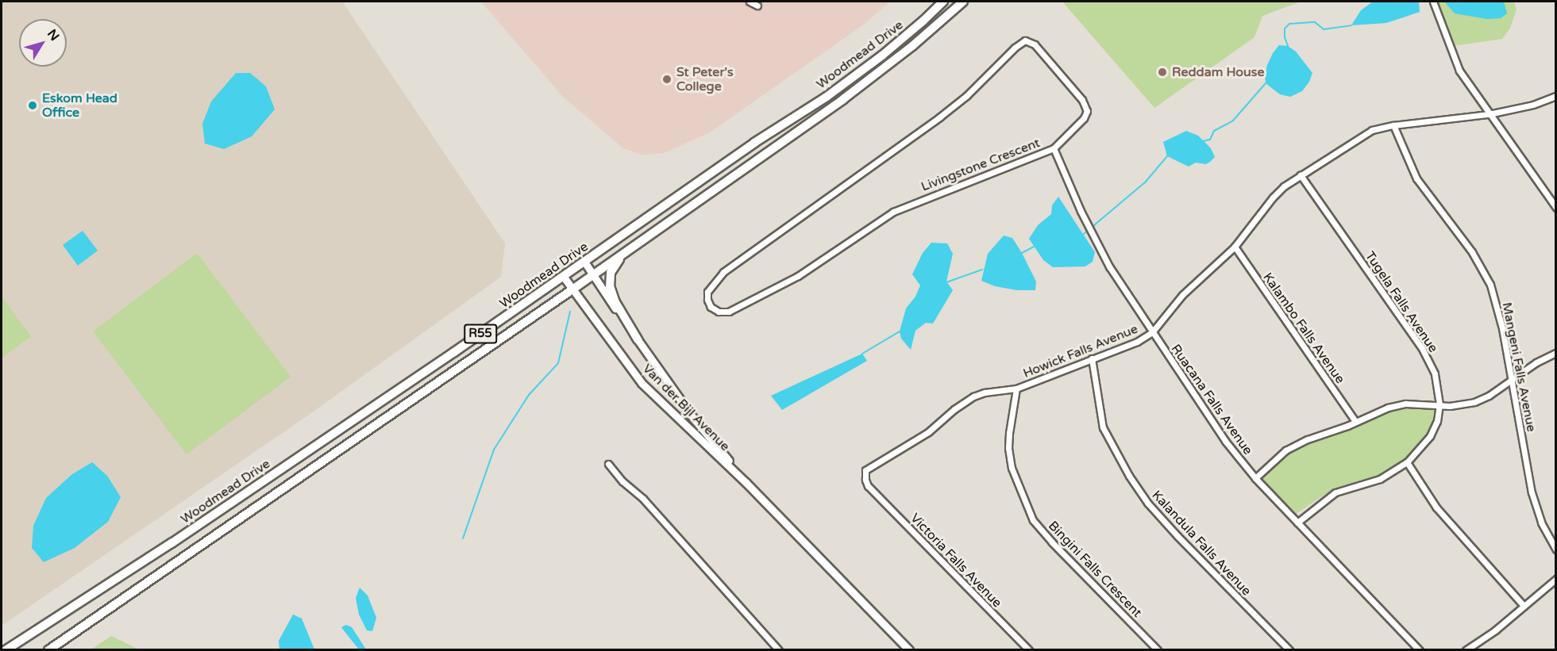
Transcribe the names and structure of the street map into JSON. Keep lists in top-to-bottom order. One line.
{"streets":{"main road":["Woodmead Drive","R55"],"street":["Livingstone Crescent","Tugela Falls Avenue","Kalambo Falls Avenue","Howick Falls Avenue","Mangeni Falls Avenue","Ruacana Falls Avenue","Van der Bijl Avenue","Kalandula Falls Avenue","Victoria Falls Avenue","Bingini Falls Crescent"]},"crossings":[["Woodmead Drive","Van der Bijl Avenue"],["Livingstone Crescent","Ruacana Falls Avenue"],["Tugela Falls Avenue","Howick Falls Avenue"],["Tugela Falls Avenue","Ruacana Falls Avenue"],["Kalambo Falls Avenue","Howick Falls Avenue"],["Howick Falls Avenue","Mangeni Falls Avenue"],["Howick Falls Avenue","Ruacana Falls Avenue"],["Howick Falls Avenue","Kalandula Falls Avenue"],["Howick Falls Avenue","Victoria Falls Avenue"],["Howick Falls Avenue","Bingini Falls Crescent"]],"places":["Reddam House","St Peter's College","Eskom Head Office"],"north":"top right"}
